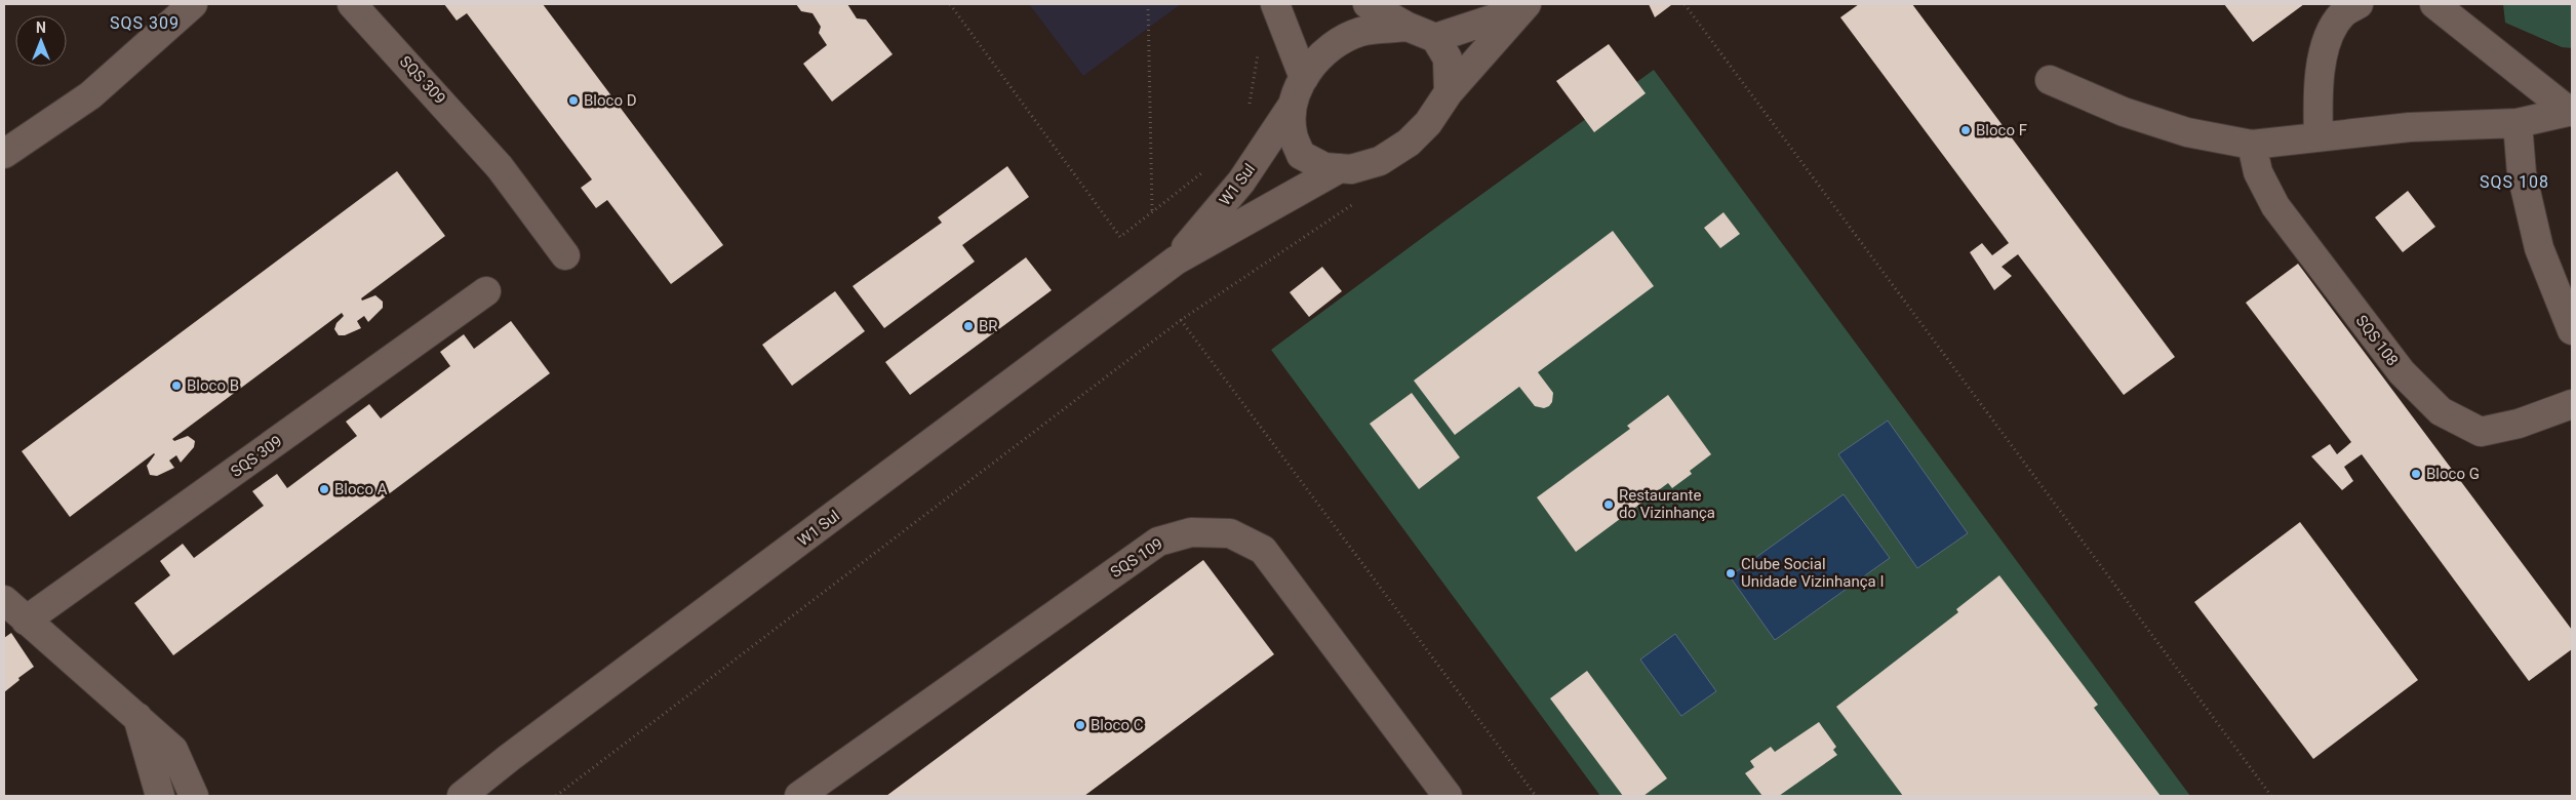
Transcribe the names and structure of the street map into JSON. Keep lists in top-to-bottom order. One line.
{"streets":{"street":["SQS 309","W1 Sul","SQS 108","SQS 109"]},"districts":["SQS 309","SQS 108"],"places":["Bloco D","Bloco F","BR","Bloco B","Bloco G","Bloco A","Restaurante do Vizinhança","Clube Social Unidade Vizinhança I","Bloco C"],"north":"top"}
